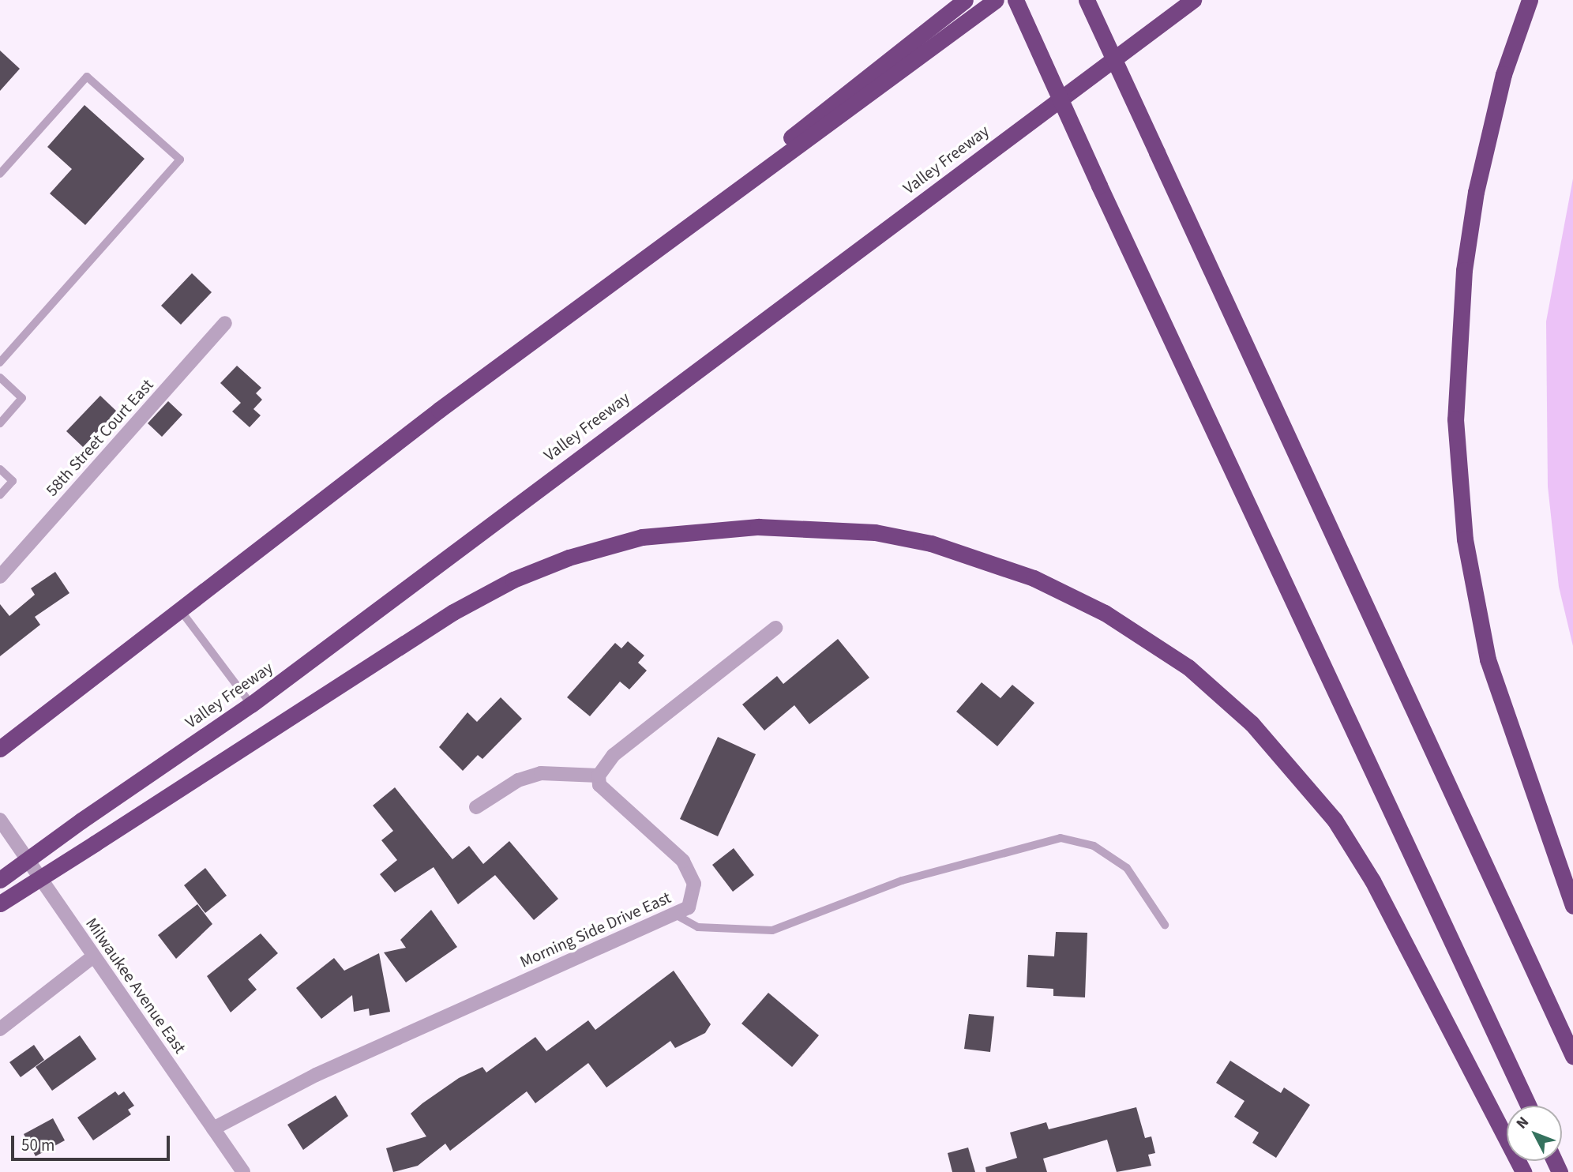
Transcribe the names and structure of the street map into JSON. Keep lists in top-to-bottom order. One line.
{"streets":{"highway":["Valley Freeway"],"street":["58th Street Court East","Morning Side Drive East","Milwaukee Avenue East"]},"crossings":[["Morning Side Drive East","Milwaukee Avenue East"]],"scale_bar":"50 m","north":"top left"}
